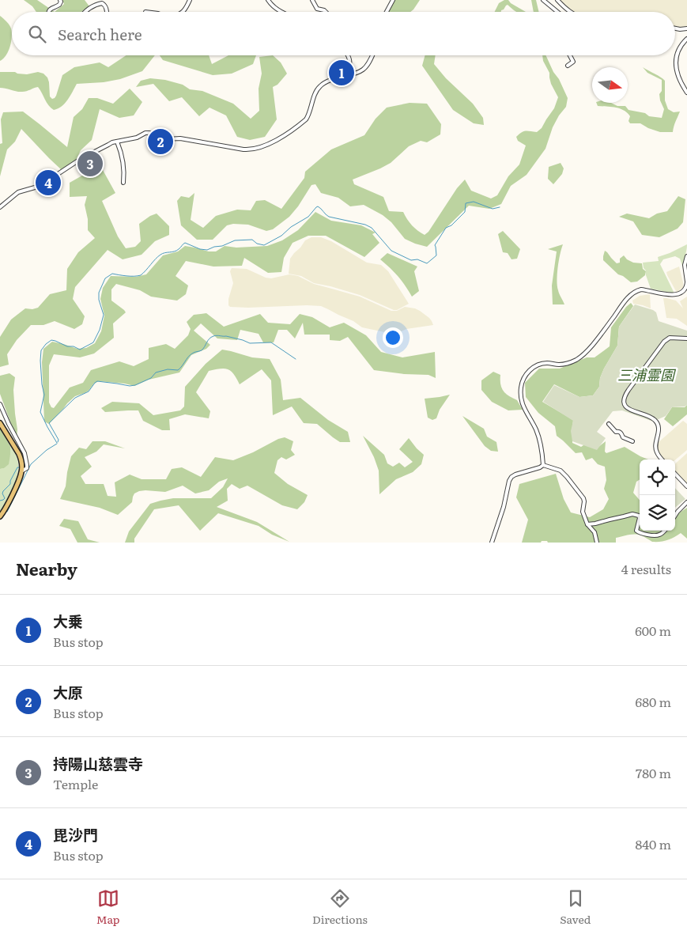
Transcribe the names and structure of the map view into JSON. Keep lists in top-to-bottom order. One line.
{"parks":["三浦霊園"],"north":"right","page":{"search":"Search here","pins":["1","2","3","4"],"heading":["Nearby","4 results"],"list":[{"mark":"1","name":"大乗","note":"Bus stop","value":"600 m"},{"mark":"2","name":"大原","note":"Bus stop","value":"680 m"},{"mark":"3","name":"持陽山慈雲寺","note":"Temple","value":"780 m"},{"mark":"4","name":"毘沙門","note":"Bus stop","value":"840 m"}],"nav":["Map","Directions","Saved"]}}
